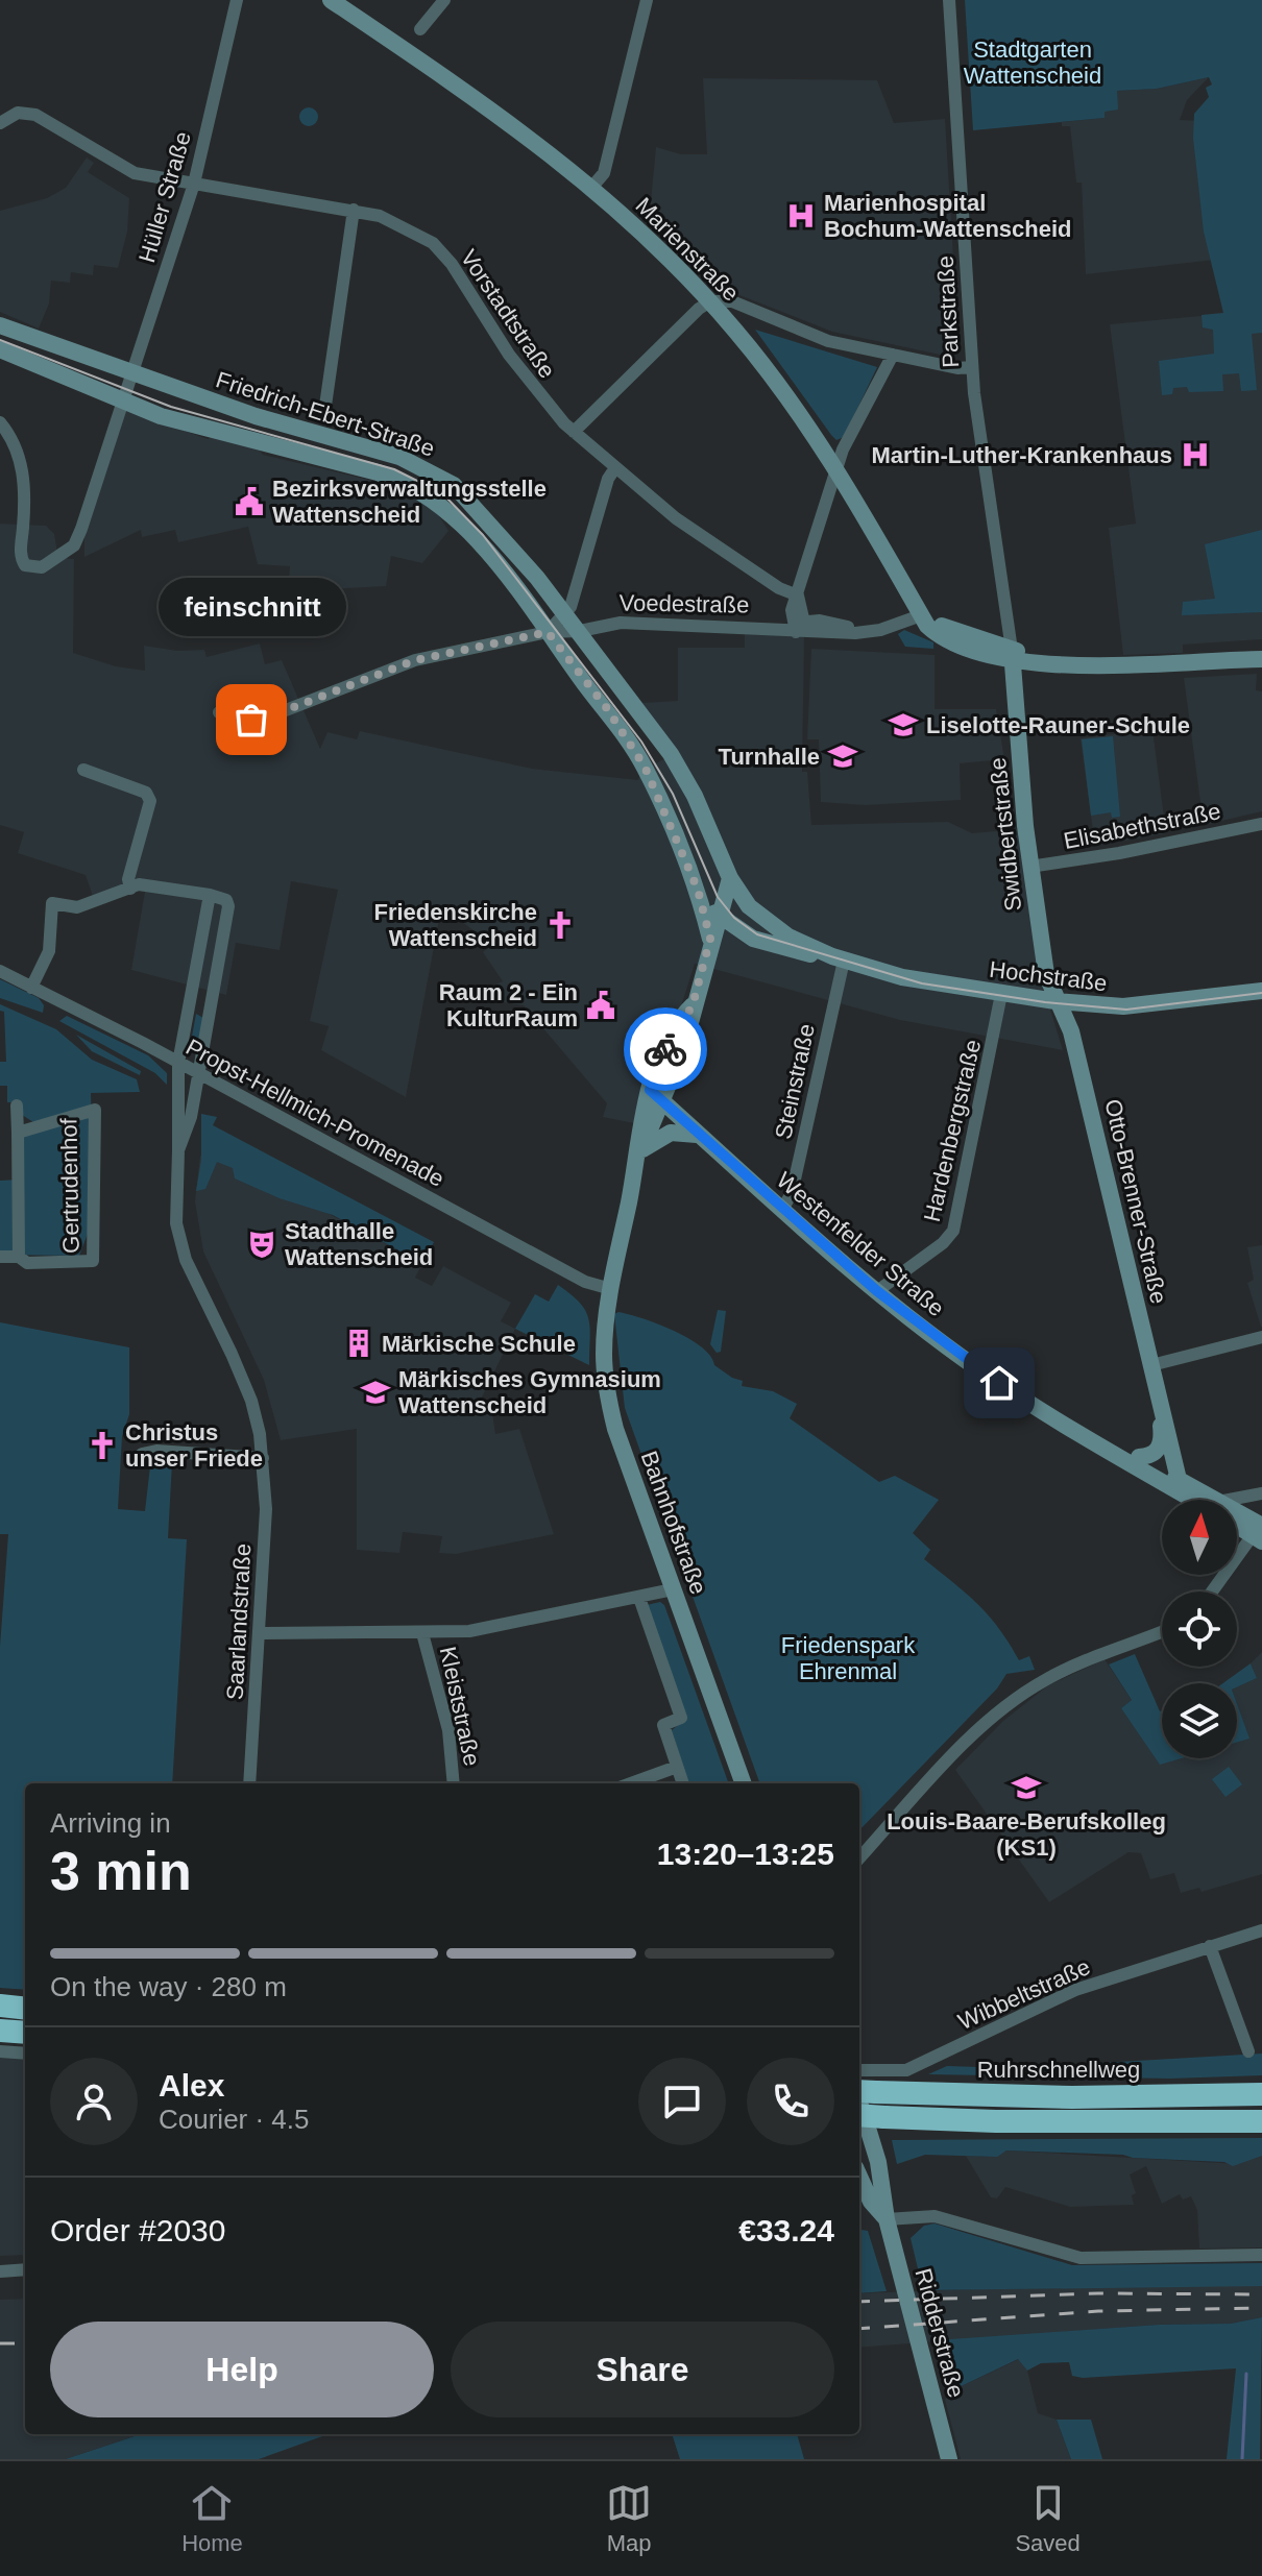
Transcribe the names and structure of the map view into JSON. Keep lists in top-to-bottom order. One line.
{"streets":{"highway":["Ruhrschnellweg"],"street":["Hüller Straße","Marienstraße","Parkstraße","Vorstadtstraße","Friedrich-Ebert-Straße","Voedestraße","Elisabethstraße","Swidbertstraße","Hochstraße","Steinstraße","Propst-Hellmich-Promenade","Hardenbergstraße","Gertrudenhof","Otto-Brenner-Straße","Westenfelder Straße","Bahnhofstraße","Saarlandstraße","Kleiststraße","Wibbeltstraße","Ridderstraße"]},"crossings":[["Hüller Straße","Vorstadtstraße"],["Hüller Straße","Friedrich-Ebert-Straße"],["Marienstraße","Voedestraße"],["Parkstraße","Swidbertstraße"],["Friedrich-Ebert-Straße","Voedestraße"],["Friedrich-Ebert-Straße","Hochstraße"],["Friedrich-Ebert-Straße","Bahnhofstraße"],["Elisabethstraße","Swidbertstraße"],["Swidbertstraße","Hochstraße"],["Swidbertstraße","Otto-Brenner-Straße"],["Hochstraße","Steinstraße"],["Hochstraße","Hardenbergstraße"],["Hochstraße","Otto-Brenner-Straße"],["Hochstraße","Bahnhofstraße"],["Steinstraße","Westenfelder Straße"],["Propst-Hellmich-Promenade","Bahnhofstraße"],["Propst-Hellmich-Promenade","Saarlandstraße"],["Hardenbergstraße","Westenfelder Straße"],["Otto-Brenner-Straße","Westenfelder Straße"],["Westenfelder Straße","Bahnhofstraße"]],"parks":["Stadtgarten Wattenscheid","Friedenspark Ehrenmal"],"places":{"hospital":["Marienhospital Bochum-Wattenscheid","Martin-Luther-Krankenhaus"],"public building":["Bezirksverwaltungsstelle Wattenscheid","Raum 2 - Ein KulturRaum"],"other":["feinschnitt"],"school or university":["Liselotte-Rauner-Schule","Turnhalle","Märkisches Gymnasium Wattenscheid","Louis-Baare-Berufskolleg (KS1)"],"church":["Friedenskirche Wattenscheid","Christus unser Friede"],"theatre":["Stadthalle Wattenscheid"],"building":["Märkische Schule"]},"north":"top","page":{"bubble":"feinschnitt","heading":["3 min","Arriving in","13:20–13:25"],"panel":["Alex","Courier · 4.5","Order #2030","€33.24"],"bar":"On the way · 280 m","buttons":["Help","Share"],"tabs":["Home","Map","Saved"]}}
